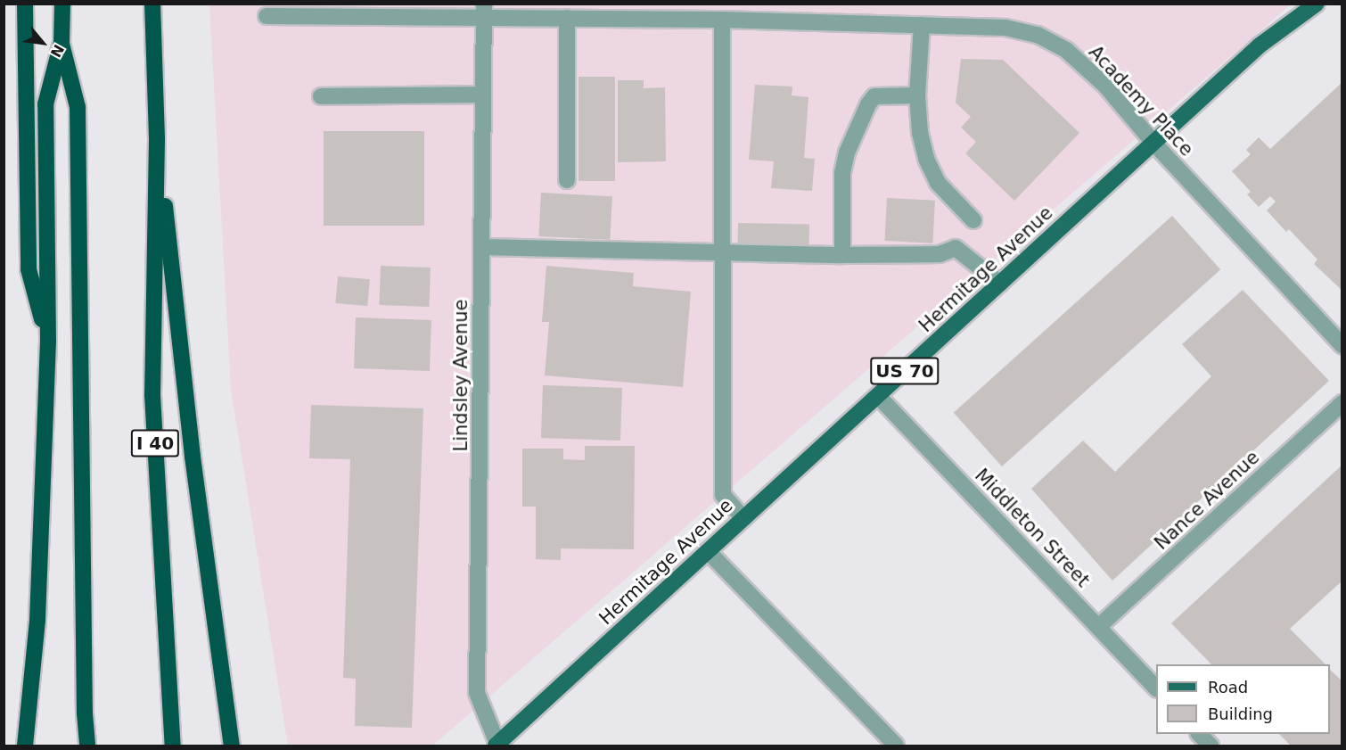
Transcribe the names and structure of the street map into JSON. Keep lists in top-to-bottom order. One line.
{"streets":{"highway":["I 40"],"main road":["Hermitage Avenue","US 70"],"street":["Academy Place","Lindsley Avenue","Nance Avenue","Middleton Street"]},"crossings":[["Academy Place","Hermitage Avenue"],["Academy Place","Lindsley Avenue"],["Hermitage Avenue","Lindsley Avenue"],["Hermitage Avenue","Middleton Street"],["Nance Avenue","Middleton Street"]],"legend":["Road","Building"],"north":"bottom right"}
